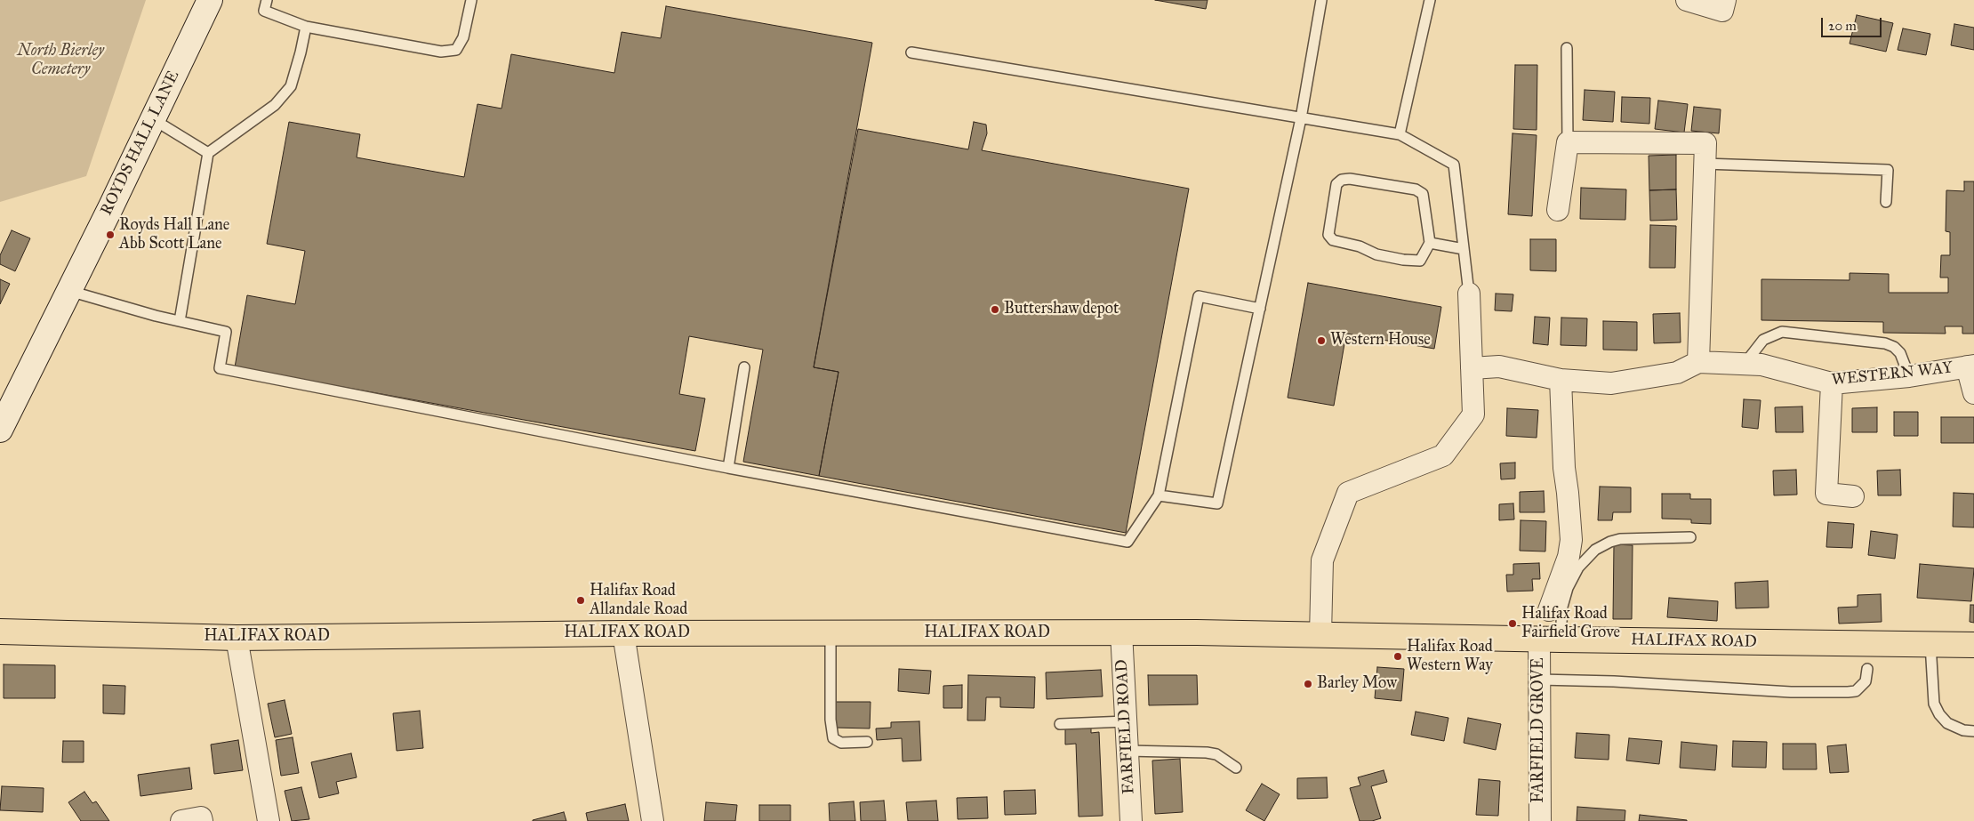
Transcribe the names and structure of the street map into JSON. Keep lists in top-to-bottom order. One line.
{"streets":{"highway":["HALIFAX ROAD"],"street":["ROYDS HALL LANE","WESTERN WAY","FARFIELD ROAD","FARFIELD GROVE"]},"crossings":[["HALIFAX ROAD","FARFIELD ROAD"],["HALIFAX ROAD","FARFIELD GROVE"]],"parks":["North Bierley Cemetery"],"places":["Royds Hall Lane Abb Scott Lane","Buttershaw depot","Western House","Halifax Road Allandale Road","Halifax Road Fairfield Grove","Halifax Road Western Way","Barley Mow"],"scale_bar":"20 m"}
